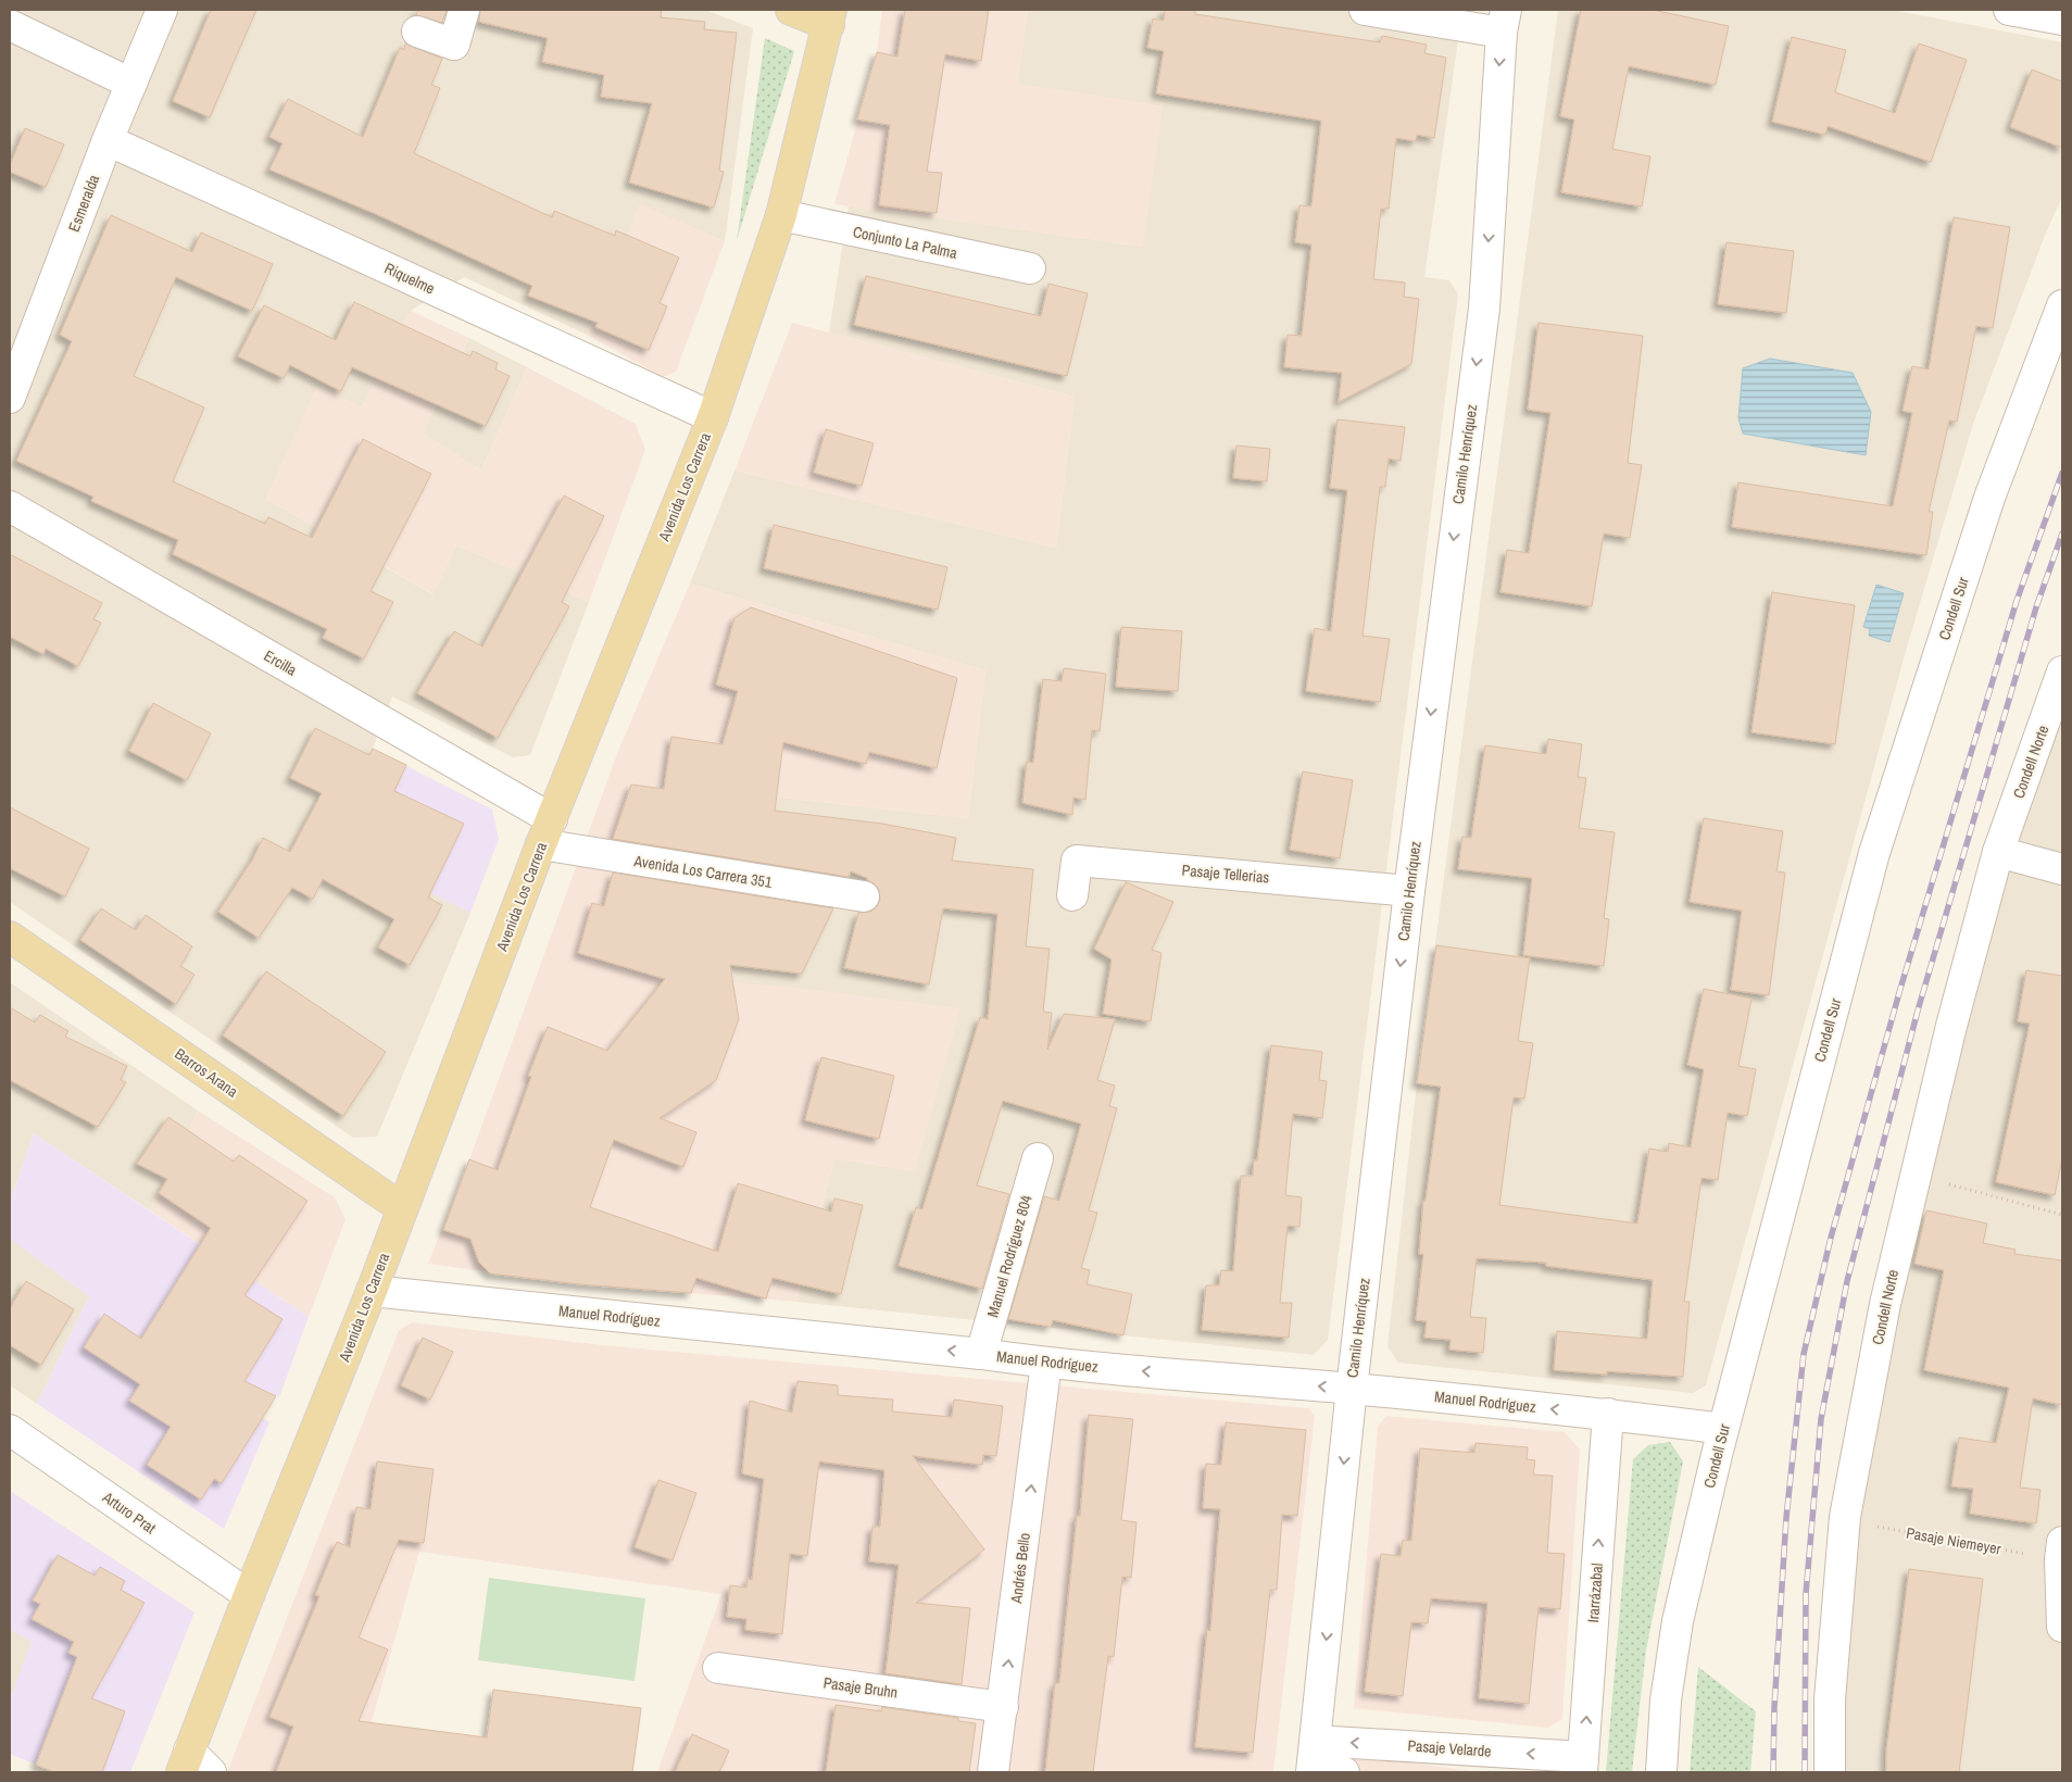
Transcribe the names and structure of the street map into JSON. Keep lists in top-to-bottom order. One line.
{"streets":{"main road":["Avenida Los Carrera","Barros Arana"],"street":["Esmeralda","Conjunto La Palma","Riquelme","Camilo Henríquez","Condell Sur","Ercilla","Condell Norte","Avenida Los Carrera 351","Pasaje Tellerias","Manuel Rodríguez 804","Manuel Rodríguez","Arturo Prat","Andrés Bello","Irarrázabal","Pasaje Bruhn","Pasaje Velarde"],"path":["Pasaje Niemeyer"]},"crossings":[["Esmeralda","Riquelme"],["Conjunto La Palma","Avenida Los Carrera"],["Riquelme","Avenida Los Carrera"],["Camilo Henríquez","Pasaje Tellerias"],["Camilo Henríquez","Manuel Rodríguez"],["Camilo Henríquez","Pasaje Velarde"],["Avenida Los Carrera","Ercilla"],["Avenida Los Carrera","Avenida Los Carrera 351"],["Avenida Los Carrera","Barros Arana"],["Avenida Los Carrera","Manuel Rodríguez"],["Avenida Los Carrera","Arturo Prat"],["Condell Sur","Manuel Rodríguez"],["Ercilla","Avenida Los Carrera 351"],["Condell Norte","Pasaje Niemeyer"],["Manuel Rodríguez 804","Manuel Rodríguez"],["Manuel Rodríguez","Andrés Bello"],["Manuel Rodríguez","Irarrázabal"],["Andrés Bello","Pasaje Bruhn"],["Irarrázabal","Pasaje Velarde"]],"one_way":["Camilo Henríquez","Manuel Rodríguez","Andrés Bello","Irarrázabal","Pasaje Velarde"]}
